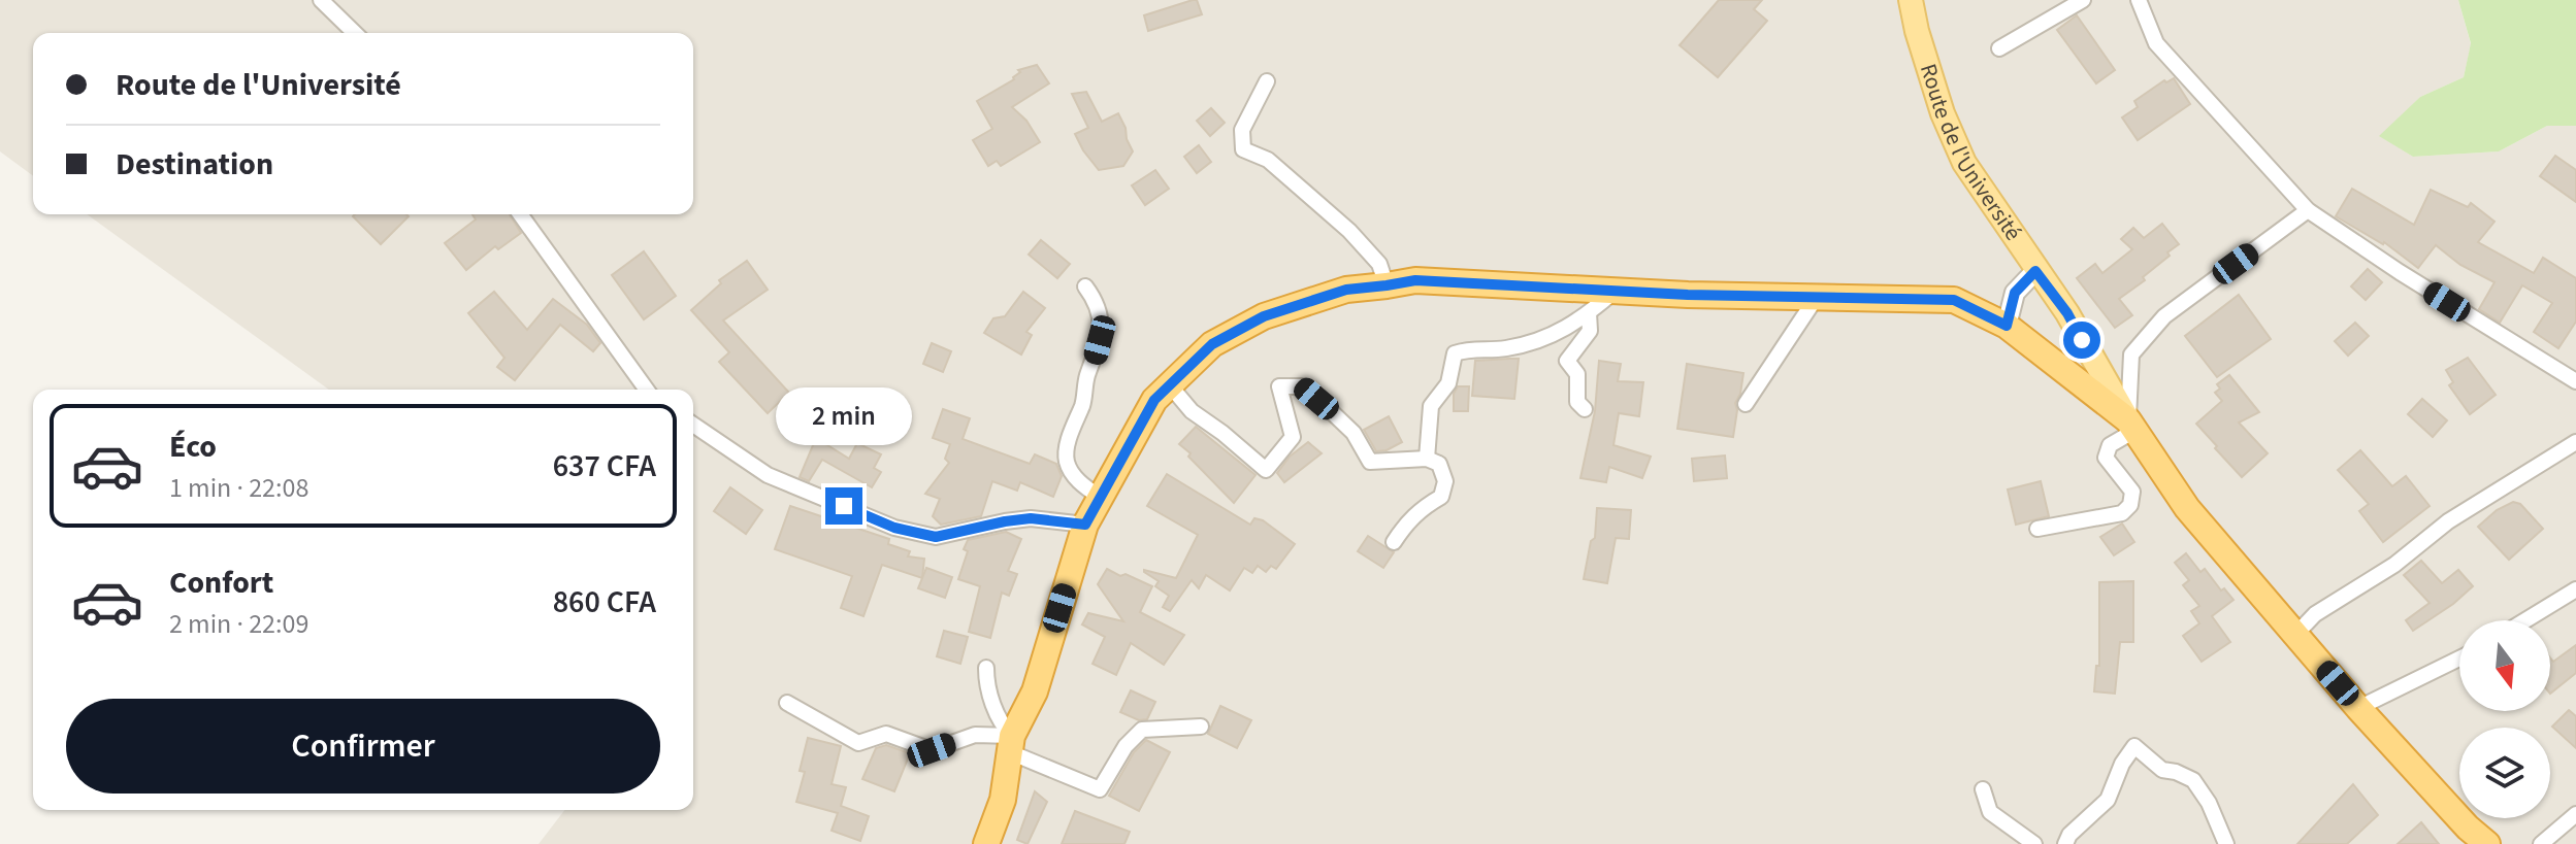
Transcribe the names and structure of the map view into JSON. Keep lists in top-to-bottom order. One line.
{"streets":{"main road":["Route de l'Université"]},"north":"bottom","page":{"banner":["Route de l'Université","Destination"],"bubble":"2 min","list":[{"name":"Éco","note":"1 min · 22:08","value":"637 CFA"},{"name":"Confort","note":"2 min · 22:09","value":"860 CFA"}],"buttons":"Confirmer"}}
